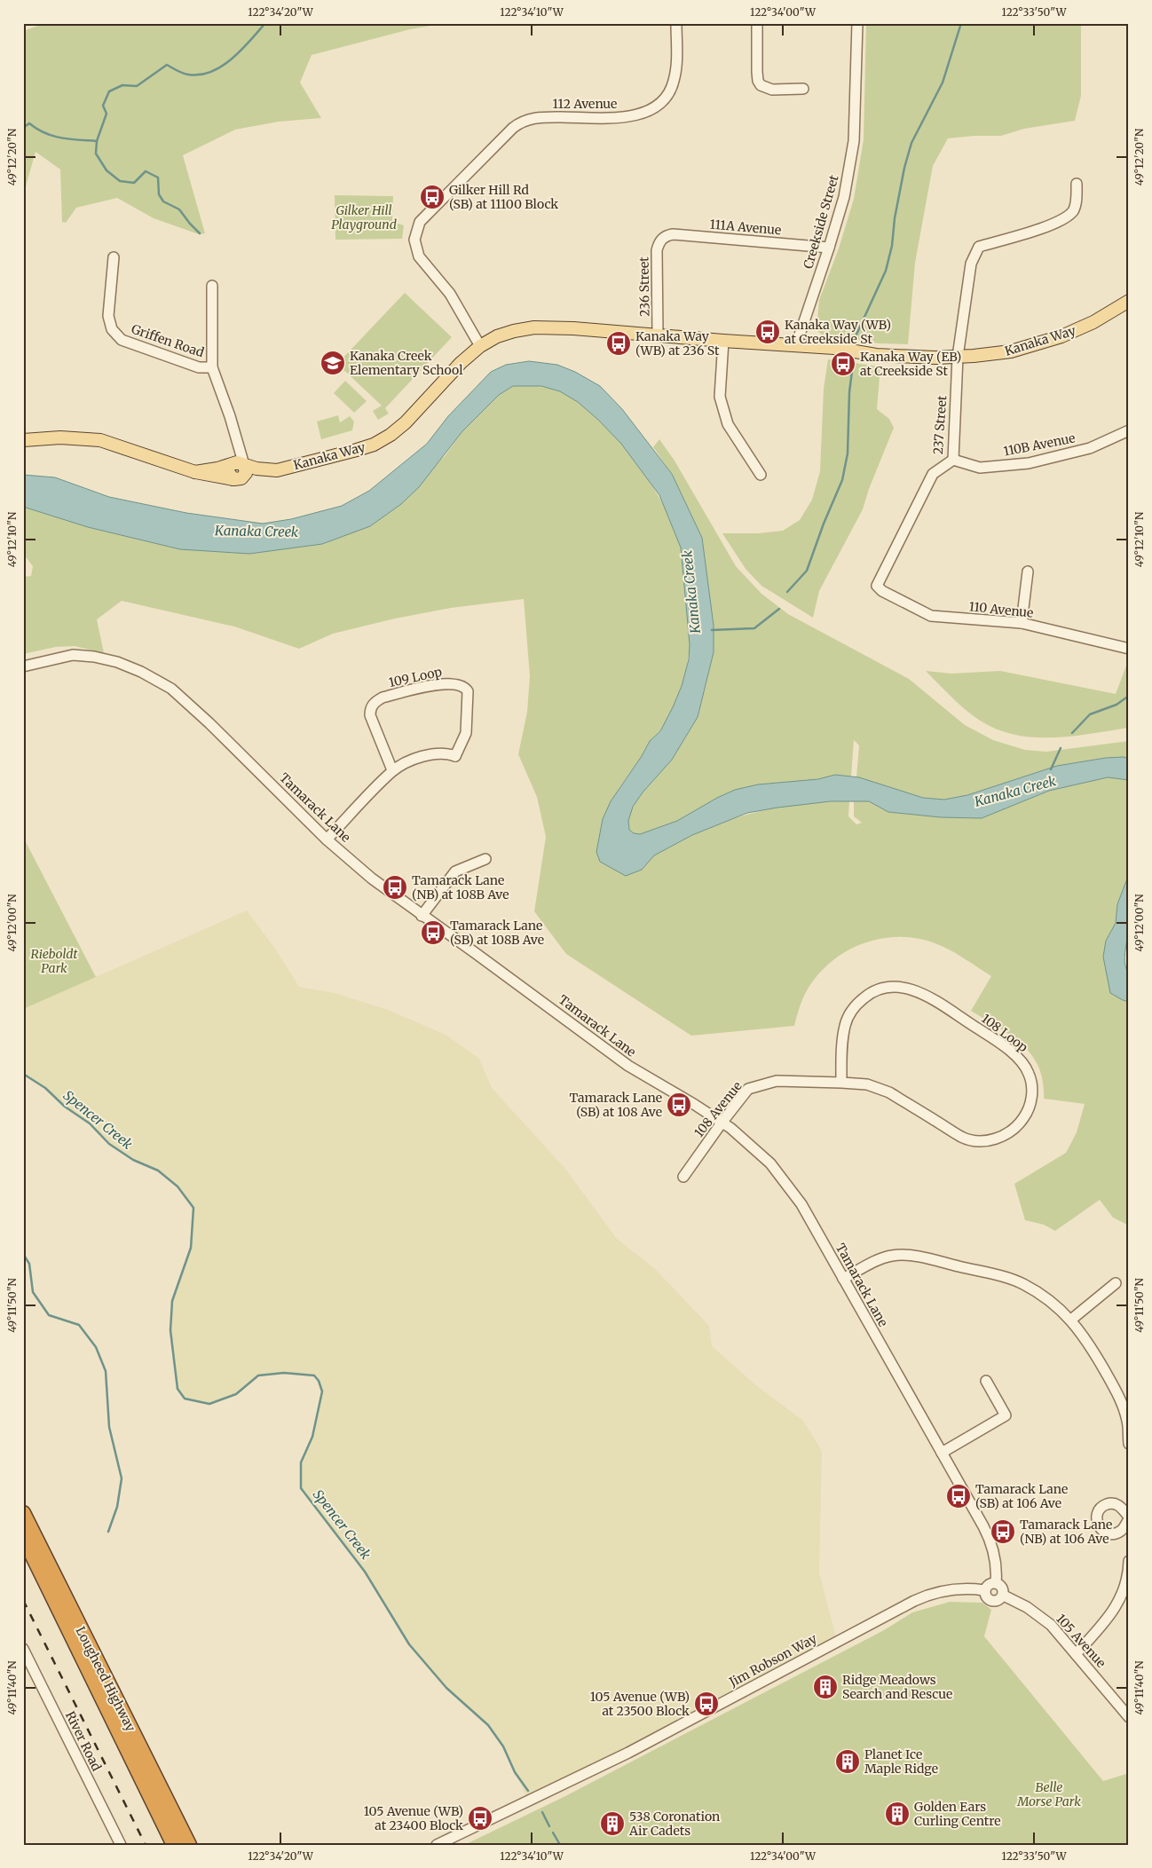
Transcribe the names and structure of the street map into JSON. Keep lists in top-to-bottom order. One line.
{"streets":{"highway":["Lougheed Highway"],"main road":["Kanaka Way"],"street":["112 Avenue","Creekside Street","111A Avenue","236 Street","Griffen Road","237 Street","110B Avenue","110 Avenue","109 Loop","Tamarack Lane","108 Loop","108 Avenue","105 Avenue","Jim Robson Way","River Road"]},"crossings":[["112 Avenue","Kanaka Way"],["Creekside Street","111A Avenue"],["Creekside Street","Kanaka Way"],["111A Avenue","236 Street"],["236 Street","Kanaka Way"],["Kanaka Way","237 Street"],["237 Street","110B Avenue"],["237 Street","110 Avenue"],["Tamarack Lane","108 Avenue"],["Tamarack Lane","105 Avenue"],["Tamarack Lane","Jim Robson Way"],["108 Loop","108 Avenue"],["105 Avenue","Jim Robson Way"]],"water":["Kanaka Creek","Spencer Creek"],"parks":["Gilker Hill Playground","Rieboldt Park","Belle Morse Park"],"places":{"bus stop":["Gilker Hill Rd (SB) at 11100 Block","Kanaka Way (WB) at Creekside St","Kanaka Way (WB) at 236 St","Kanaka Way (EB) at Creekside St","Tamarack Lane (NB) at 108B Ave","Tamarack Lane (SB) at 108B Ave","Tamarack Lane (SB) at 108 Ave","Tamarack Lane (SB) at 106 Ave","Tamarack Lane (NB) at 106 Ave","105 Avenue (WB) at 23500 Block","105 Avenue (WB) at 23400 Block"],"school or university":["Kanaka Creek Elementary School"],"building":["Ridge Meadows Search and Rescue","Planet Ice Maple Ridge","Golden Ears Curling Centre","538 Coronation Air Cadets"]},"coordinates":["122°34'20\"W","122°34'10\"W","122°34'00\"W","122°33'50\"W","49°12'20\"N","49°12'10\"N","49°12'00\"N","49°11'50\"N","49°11'40\"N"]}
